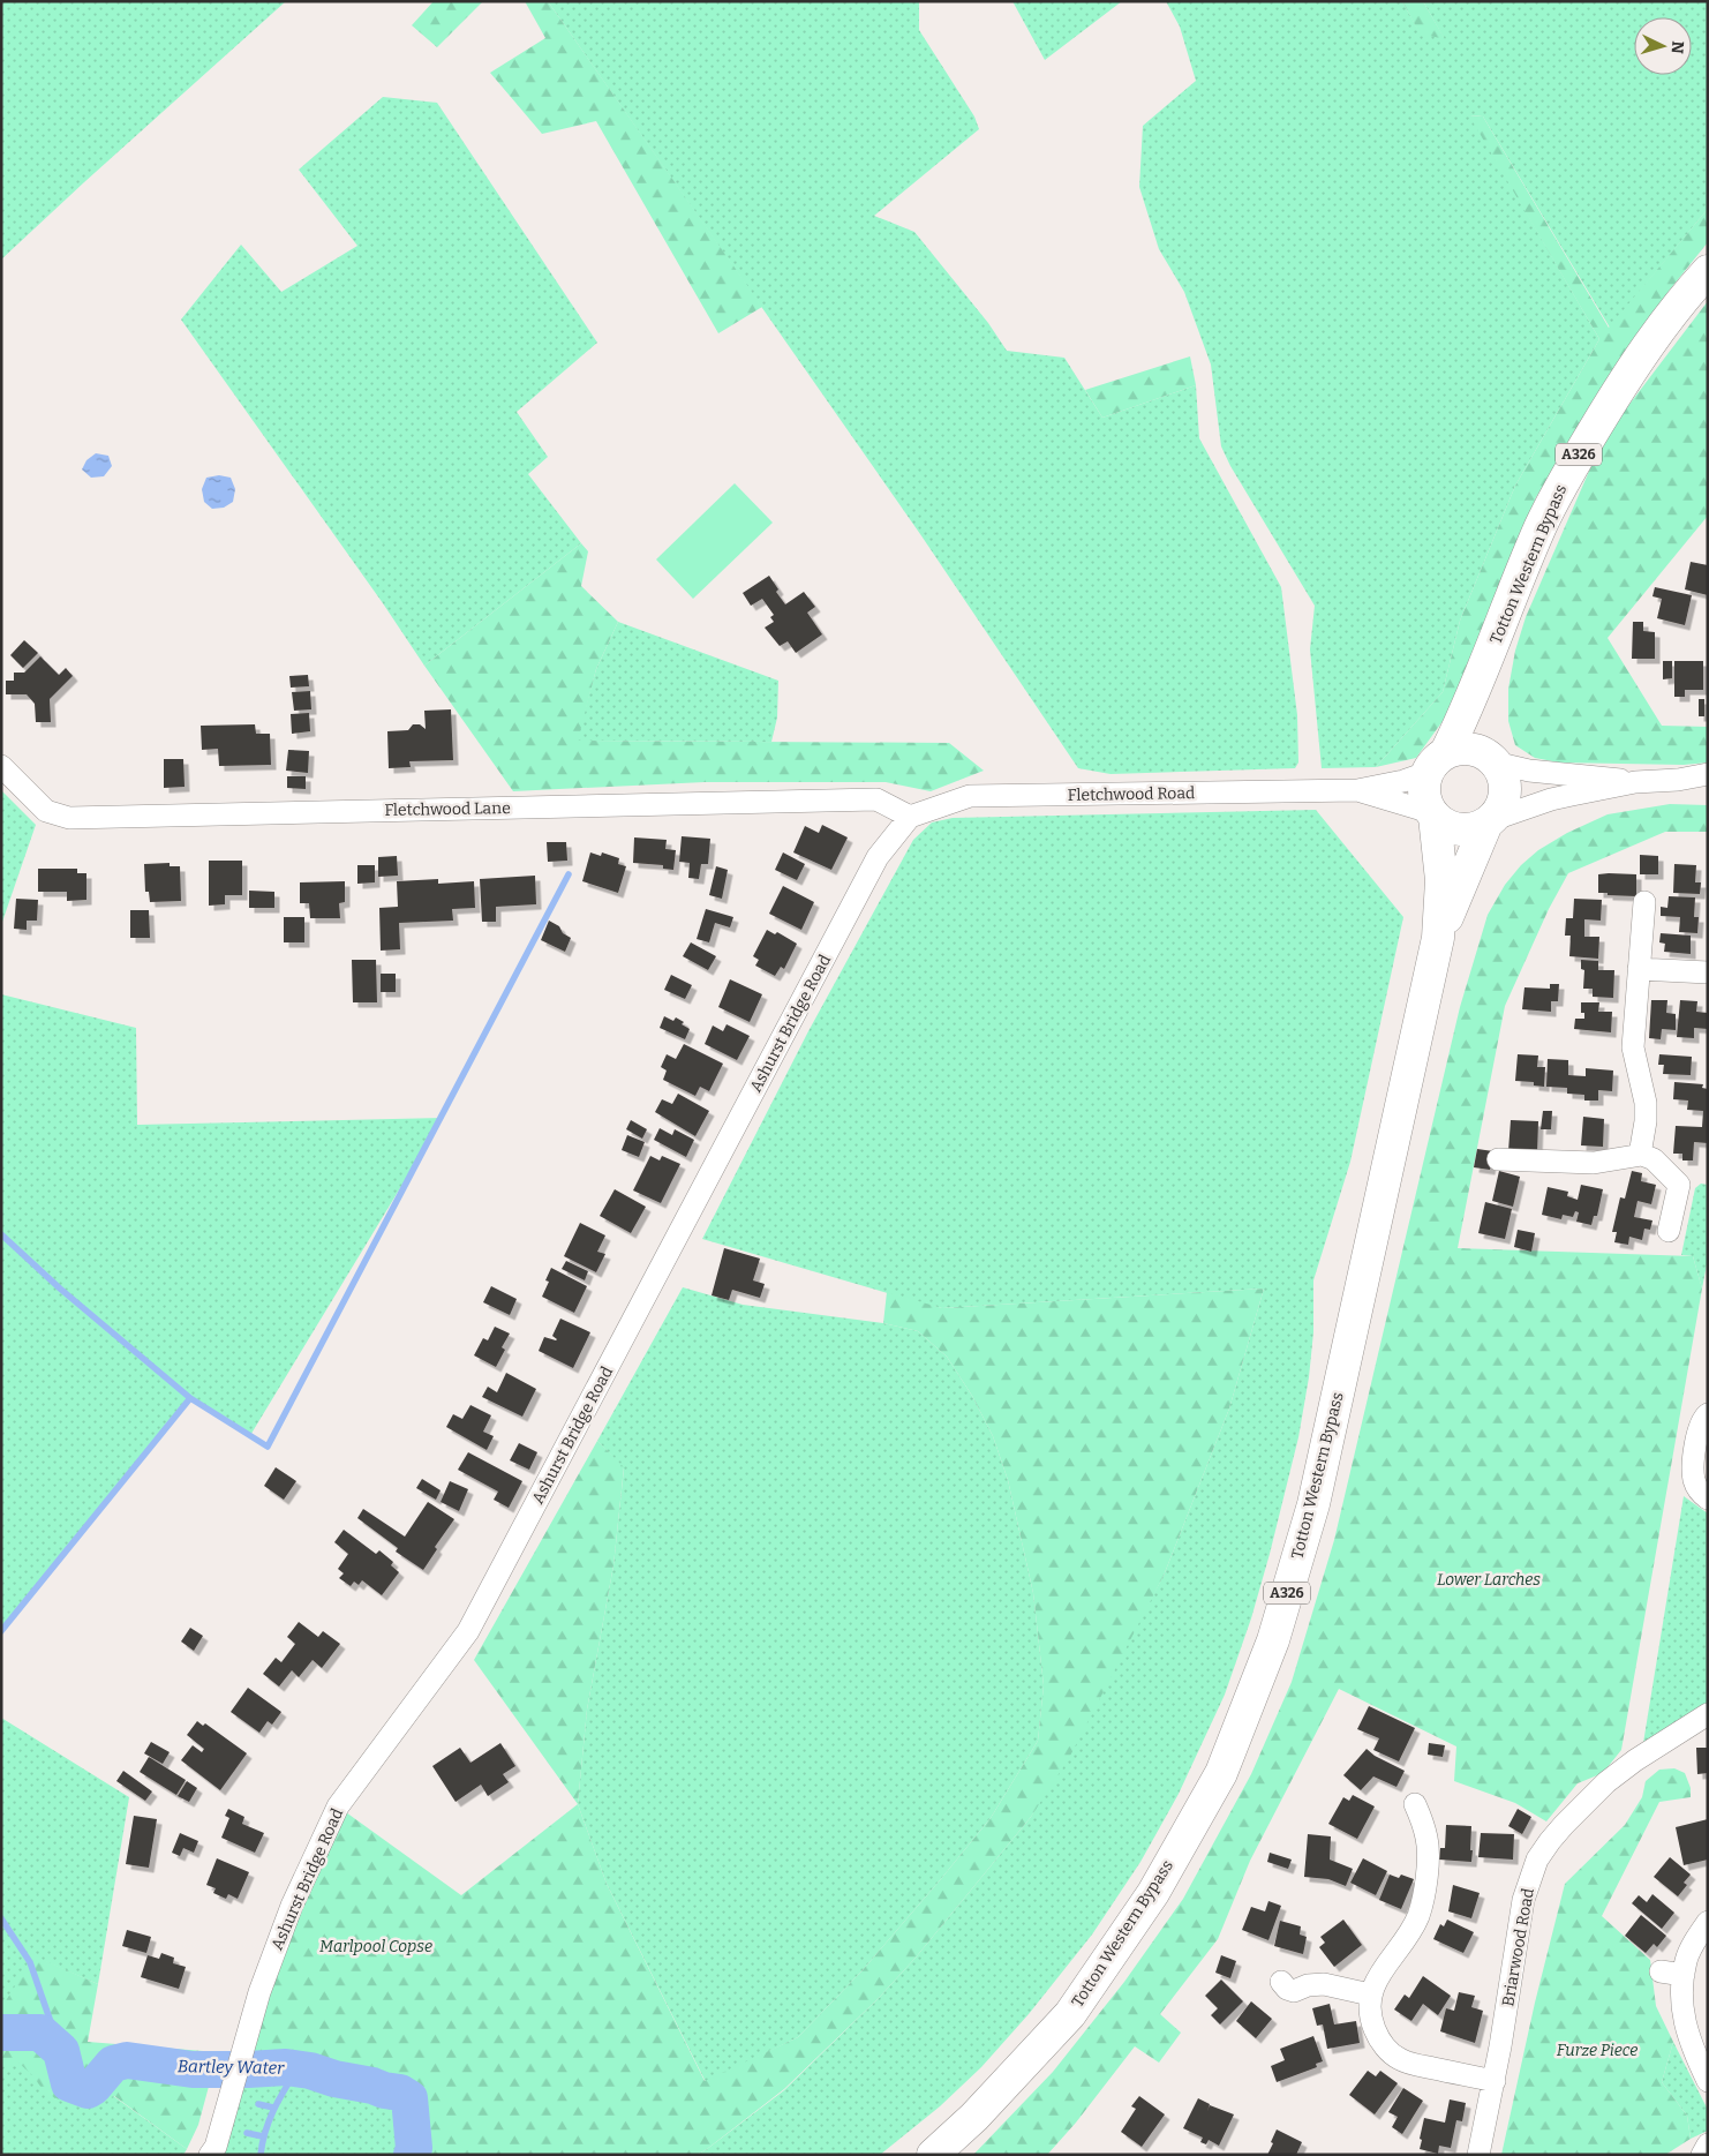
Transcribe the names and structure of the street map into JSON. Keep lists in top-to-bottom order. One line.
{"streets":{"main road":["A326","Totton Western Bypass"],"street":["Fletchwood Road","Fletchwood Lane","Ashurst Bridge Road","Briarwood Road"]},"crossings":[["Totton Western Bypass","Fletchwood Road"],["Fletchwood Road","Fletchwood Lane"],["Fletchwood Road","Ashurst Bridge Road"],["Fletchwood Lane","Ashurst Bridge Road"]],"water":["Bartley Water"],"parks":["Lower Larches","Marlpool Copse","Furze Piece"],"north":"right"}
